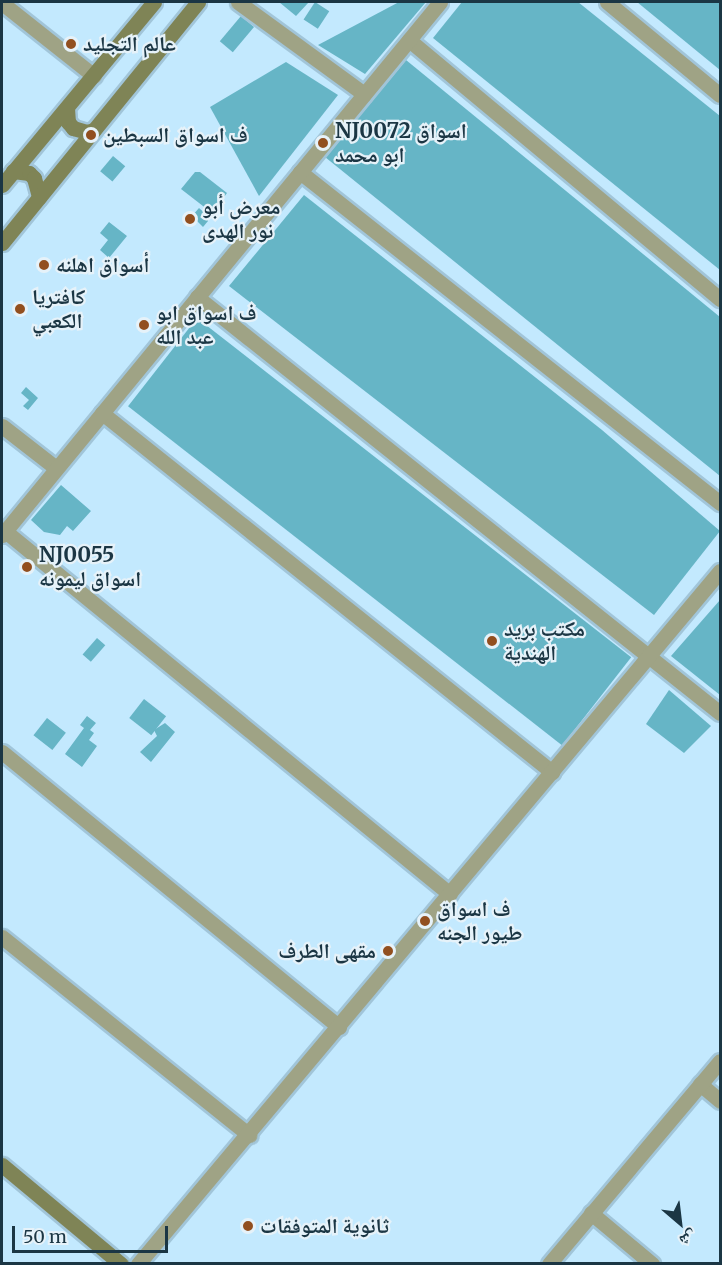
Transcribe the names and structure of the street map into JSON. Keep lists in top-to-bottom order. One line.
{"places":["عالم التجليد","ف اسواق السبطين","NJ0072 اسواق ابو محمد","معرض أبو نور الهدى","أسواق اهلنه","كافتريا الكعبي","ف اسواق ابو عبد الله","NJ0055 اسواق ليمونه","مكتب بريد الهندية","ف اسواق طيور الجنه","مقهى الطرف","ثانوية المتوفقات"],"scale_bar":"50 m","north":"bottom right"}
